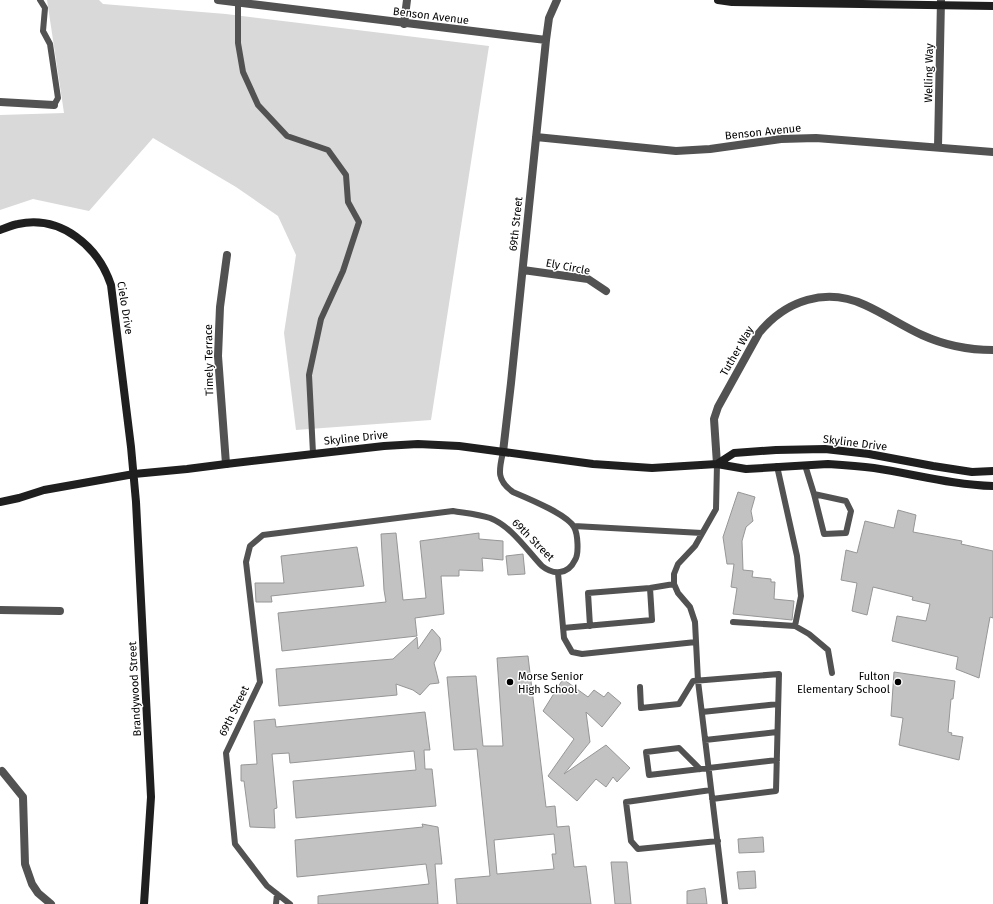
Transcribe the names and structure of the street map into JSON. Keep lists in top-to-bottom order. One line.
{"streets":{"main road":["Cielo Drive","Skyline Drive","Brandywood Street"],"street":["Benson Avenue","Welling Way","69th Street","Ely Circle","Tuther Way","Timely Terrace"]},"crossings":[["Benson Avenue","Welling Way"],["Benson Avenue","69th Street"],["69th Street","Ely Circle"],["69th Street","Skyline Drive"],["Cielo Drive","Skyline Drive"],["Cielo Drive","Brandywood Street"],["Tuther Way","Skyline Drive"],["Timely Terrace","Skyline Drive"],["Skyline Drive","Brandywood Street"]],"places":["Morse Senior High School","Fulton Elementary School"]}
